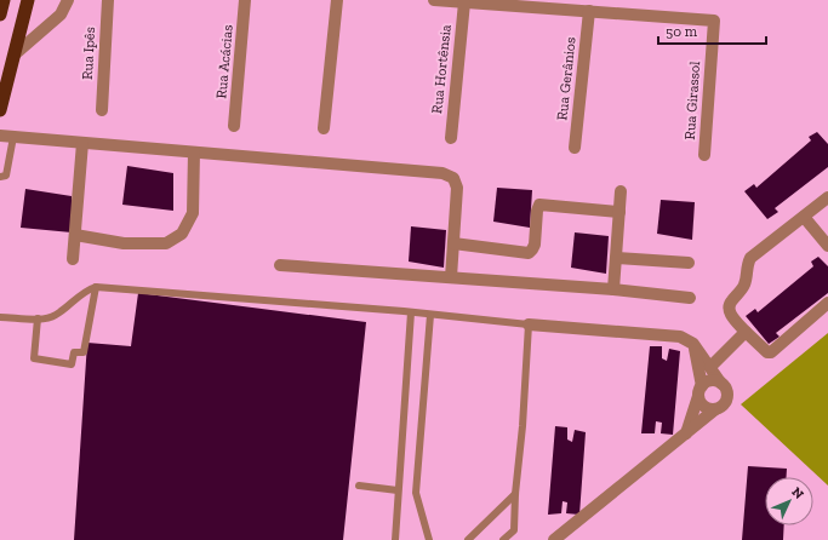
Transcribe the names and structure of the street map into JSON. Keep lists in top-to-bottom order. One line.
{"streets":{"street":["Rua Ipês","Rua Acácias","Rua Hortênsia","Rua Gerânios","Rua Girassol"]},"crossings":[["Rua Gerânios","Rua Girassol"]],"scale_bar":"50 m","north":"top right"}
